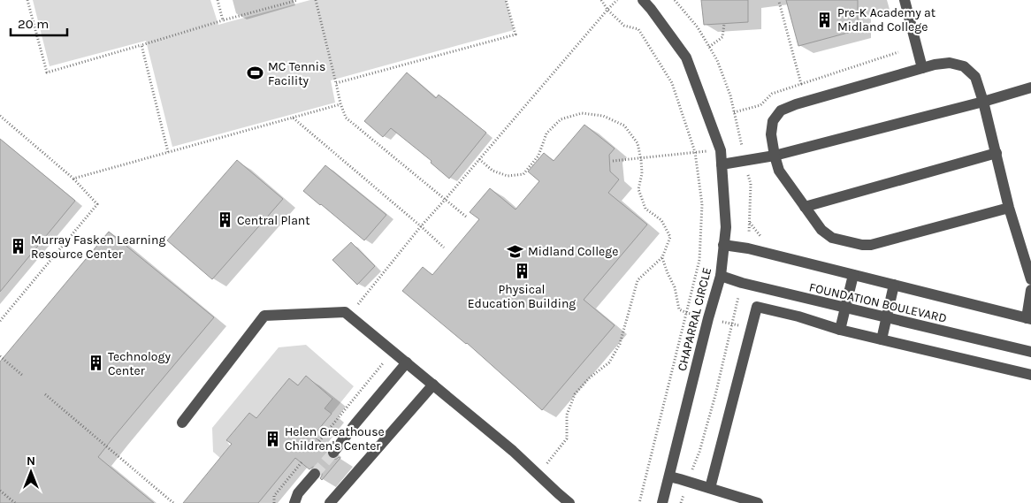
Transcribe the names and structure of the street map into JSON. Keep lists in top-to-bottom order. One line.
{"streets":{"street":["FOUNDATION BOULEVARD","CHAPARRAL CIRCLE"]},"crossings":[["FOUNDATION BOULEVARD","CHAPARRAL CIRCLE"]],"places":{"building":["Pre-K Academy at Midland College","Central Plant","Murray Fasken Learning Resource Center","Physical Education Building","Technology Center","Helen Greathouse Children's Center"],"sports":["MC Tennis Facility"],"school or university":["Midland College"]},"scale_bar":"20 m","north":"top"}
